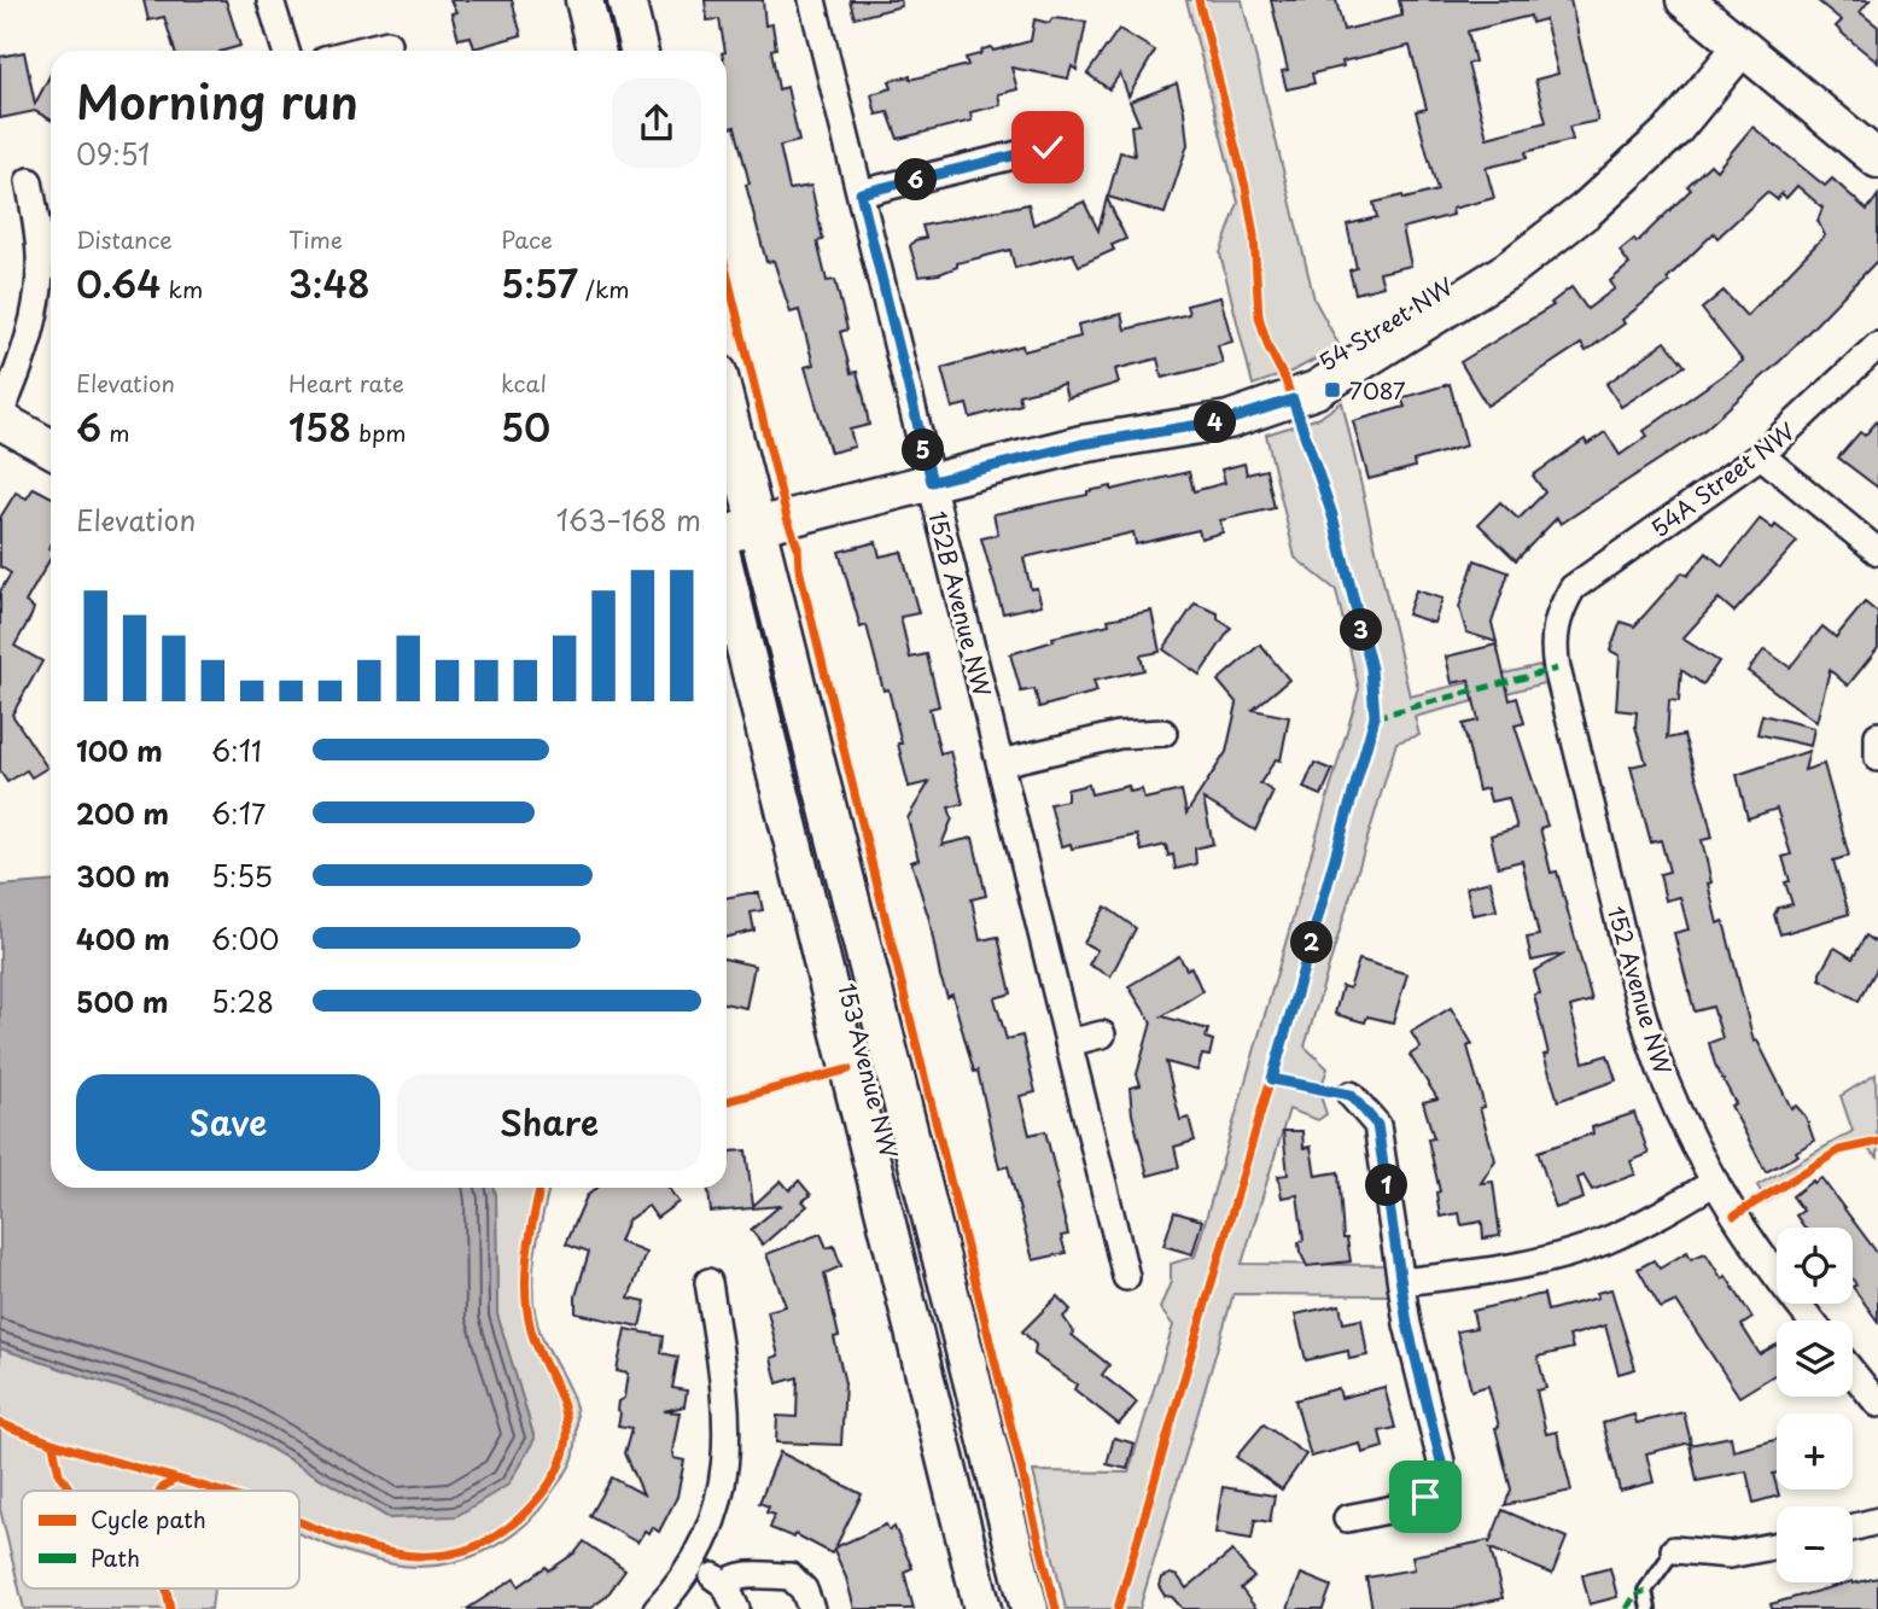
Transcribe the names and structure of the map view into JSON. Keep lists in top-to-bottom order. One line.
{"streets":{"main road":["54 Street NW","153 Avenue NW"],"street":["54A Street NW","152B Avenue NW","152 Avenue NW"]},"crossings":[["54 Street NW","152B Avenue NW"],["54 Street NW","153 Avenue NW"],["54A Street NW","152 Avenue NW"]],"places":{"transit":["7087"]},"legend":["Cycle path","Path"],"page":{"heading":["Morning run","09:51"],"pins":["6","4","5","3","2","1"],"stats":[["Distance","0.64 km"],["Time","3:48"],["Pace","5:57 /km"],["Elevation","6 m"],["Heart rate","158 bpm"],["kcal","50"]],"chart":["Elevation","163–168 m"],"list":[{"name":"100 m","note":"6:11"},{"name":"200 m","note":"6:17"},{"name":"300 m","note":"5:55"},{"name":"400 m","note":"6:00"},{"name":"500 m","note":"5:28"}],"buttons":["Save","Share"],"map_buttons":["+","−"]}}
